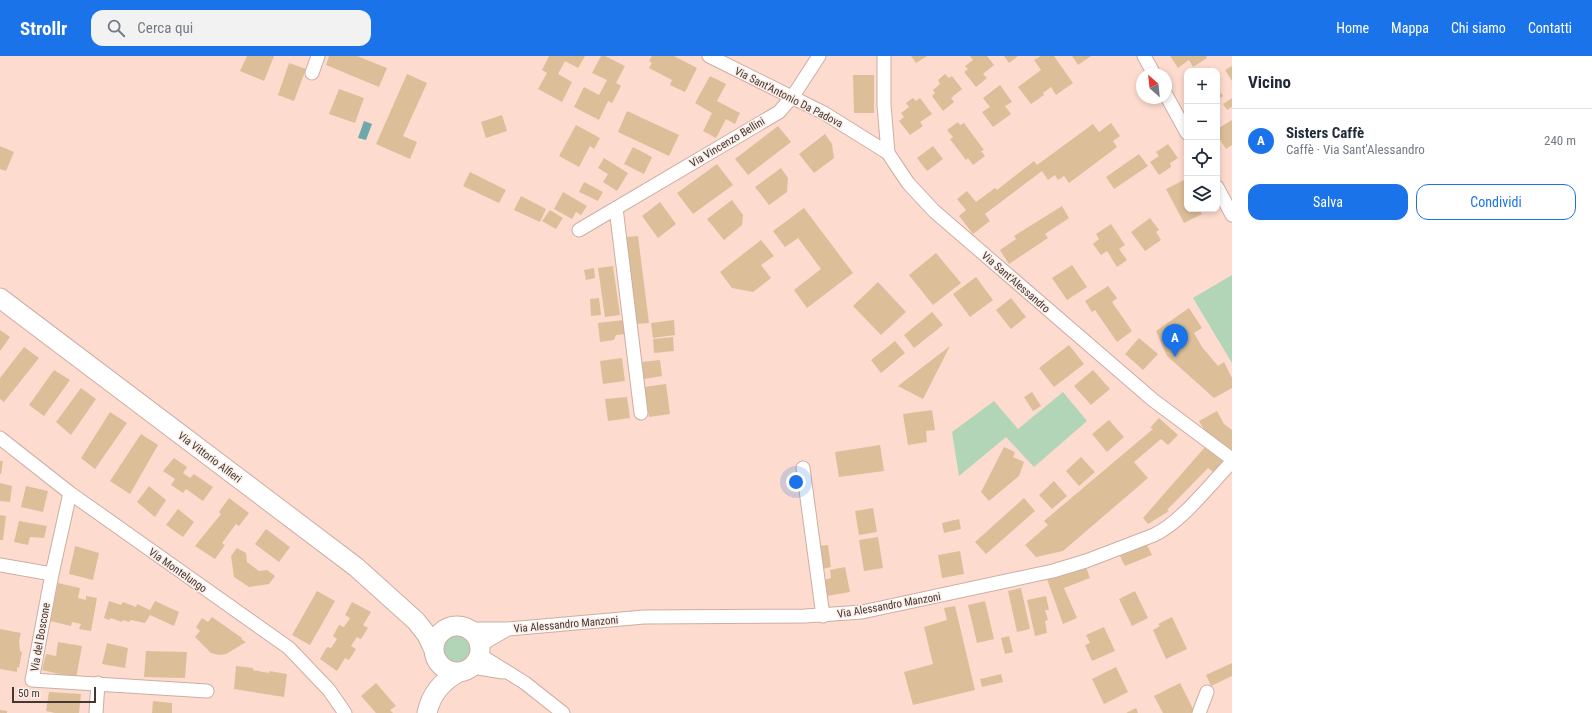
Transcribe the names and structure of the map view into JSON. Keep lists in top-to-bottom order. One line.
{"streets":{"street":["Via Sant'Antonio Da Padova","Via Vincenzo Bellini","Via Sant'Alessandro","Via Vittorio Alfieri","Via Montelungo","Via Alessandro Manzoni","Via del Boscone"]},"crossings":[["Via Sant'Antonio Da Padova","Via Vincenzo Bellini"],["Via Sant'Antonio Da Padova","Via Sant'Alessandro"],["Via Sant'Alessandro","Via Alessandro Manzoni"],["Via Vittorio Alfieri","Via Alessandro Manzoni"],["Via Montelungo","Via del Boscone"]],"scale_bar":"50 m","north":"top left","page":{"header":"Strollr","search":"Cerca qui","nav":["Home","Mappa","Chi siamo","Contatti"],"heading":"Vicino","map_buttons":["+","−"],"list":[{"mark":"A","name":"Sisters Caffè","note":"Caffè · Via Sant'Alessandro","value":"240 m"}],"buttons":["Salva","Condividi"],"pins":"A","scale":"50 m"}}
